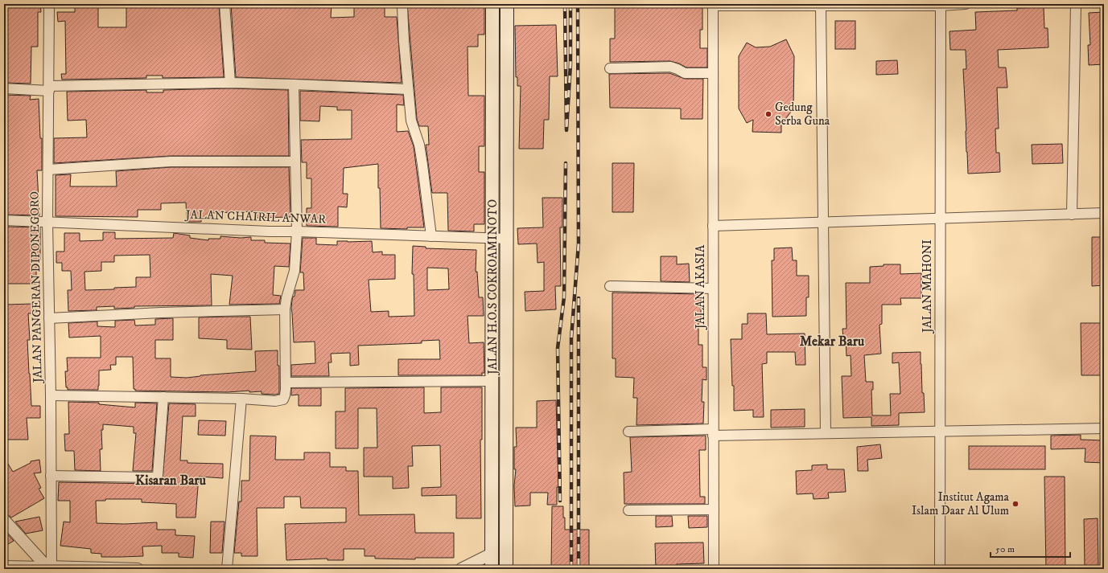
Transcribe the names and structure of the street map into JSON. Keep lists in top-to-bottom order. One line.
{"streets":{"main road":["JALAN H.O.S COKROAMINOTO"],"street":["JALAN CHAIRIL ANWAR","JALAN MAHONI","JALAN PANGERAN DIPONEGORO","JALAN AKASIA"]},"crossings":[["JALAN CHAIRIL ANWAR","JALAN PANGERAN DIPONEGORO"],["JALAN CHAIRIL ANWAR","JALAN H.O.S COKROAMINOTO"]],"districts":["Mekar Baru","Kisaran Baru"],"places":["Gedung Serba Guna","Institut Agama Islam Daar Al Ulum"],"scale_bar":"50 m"}
